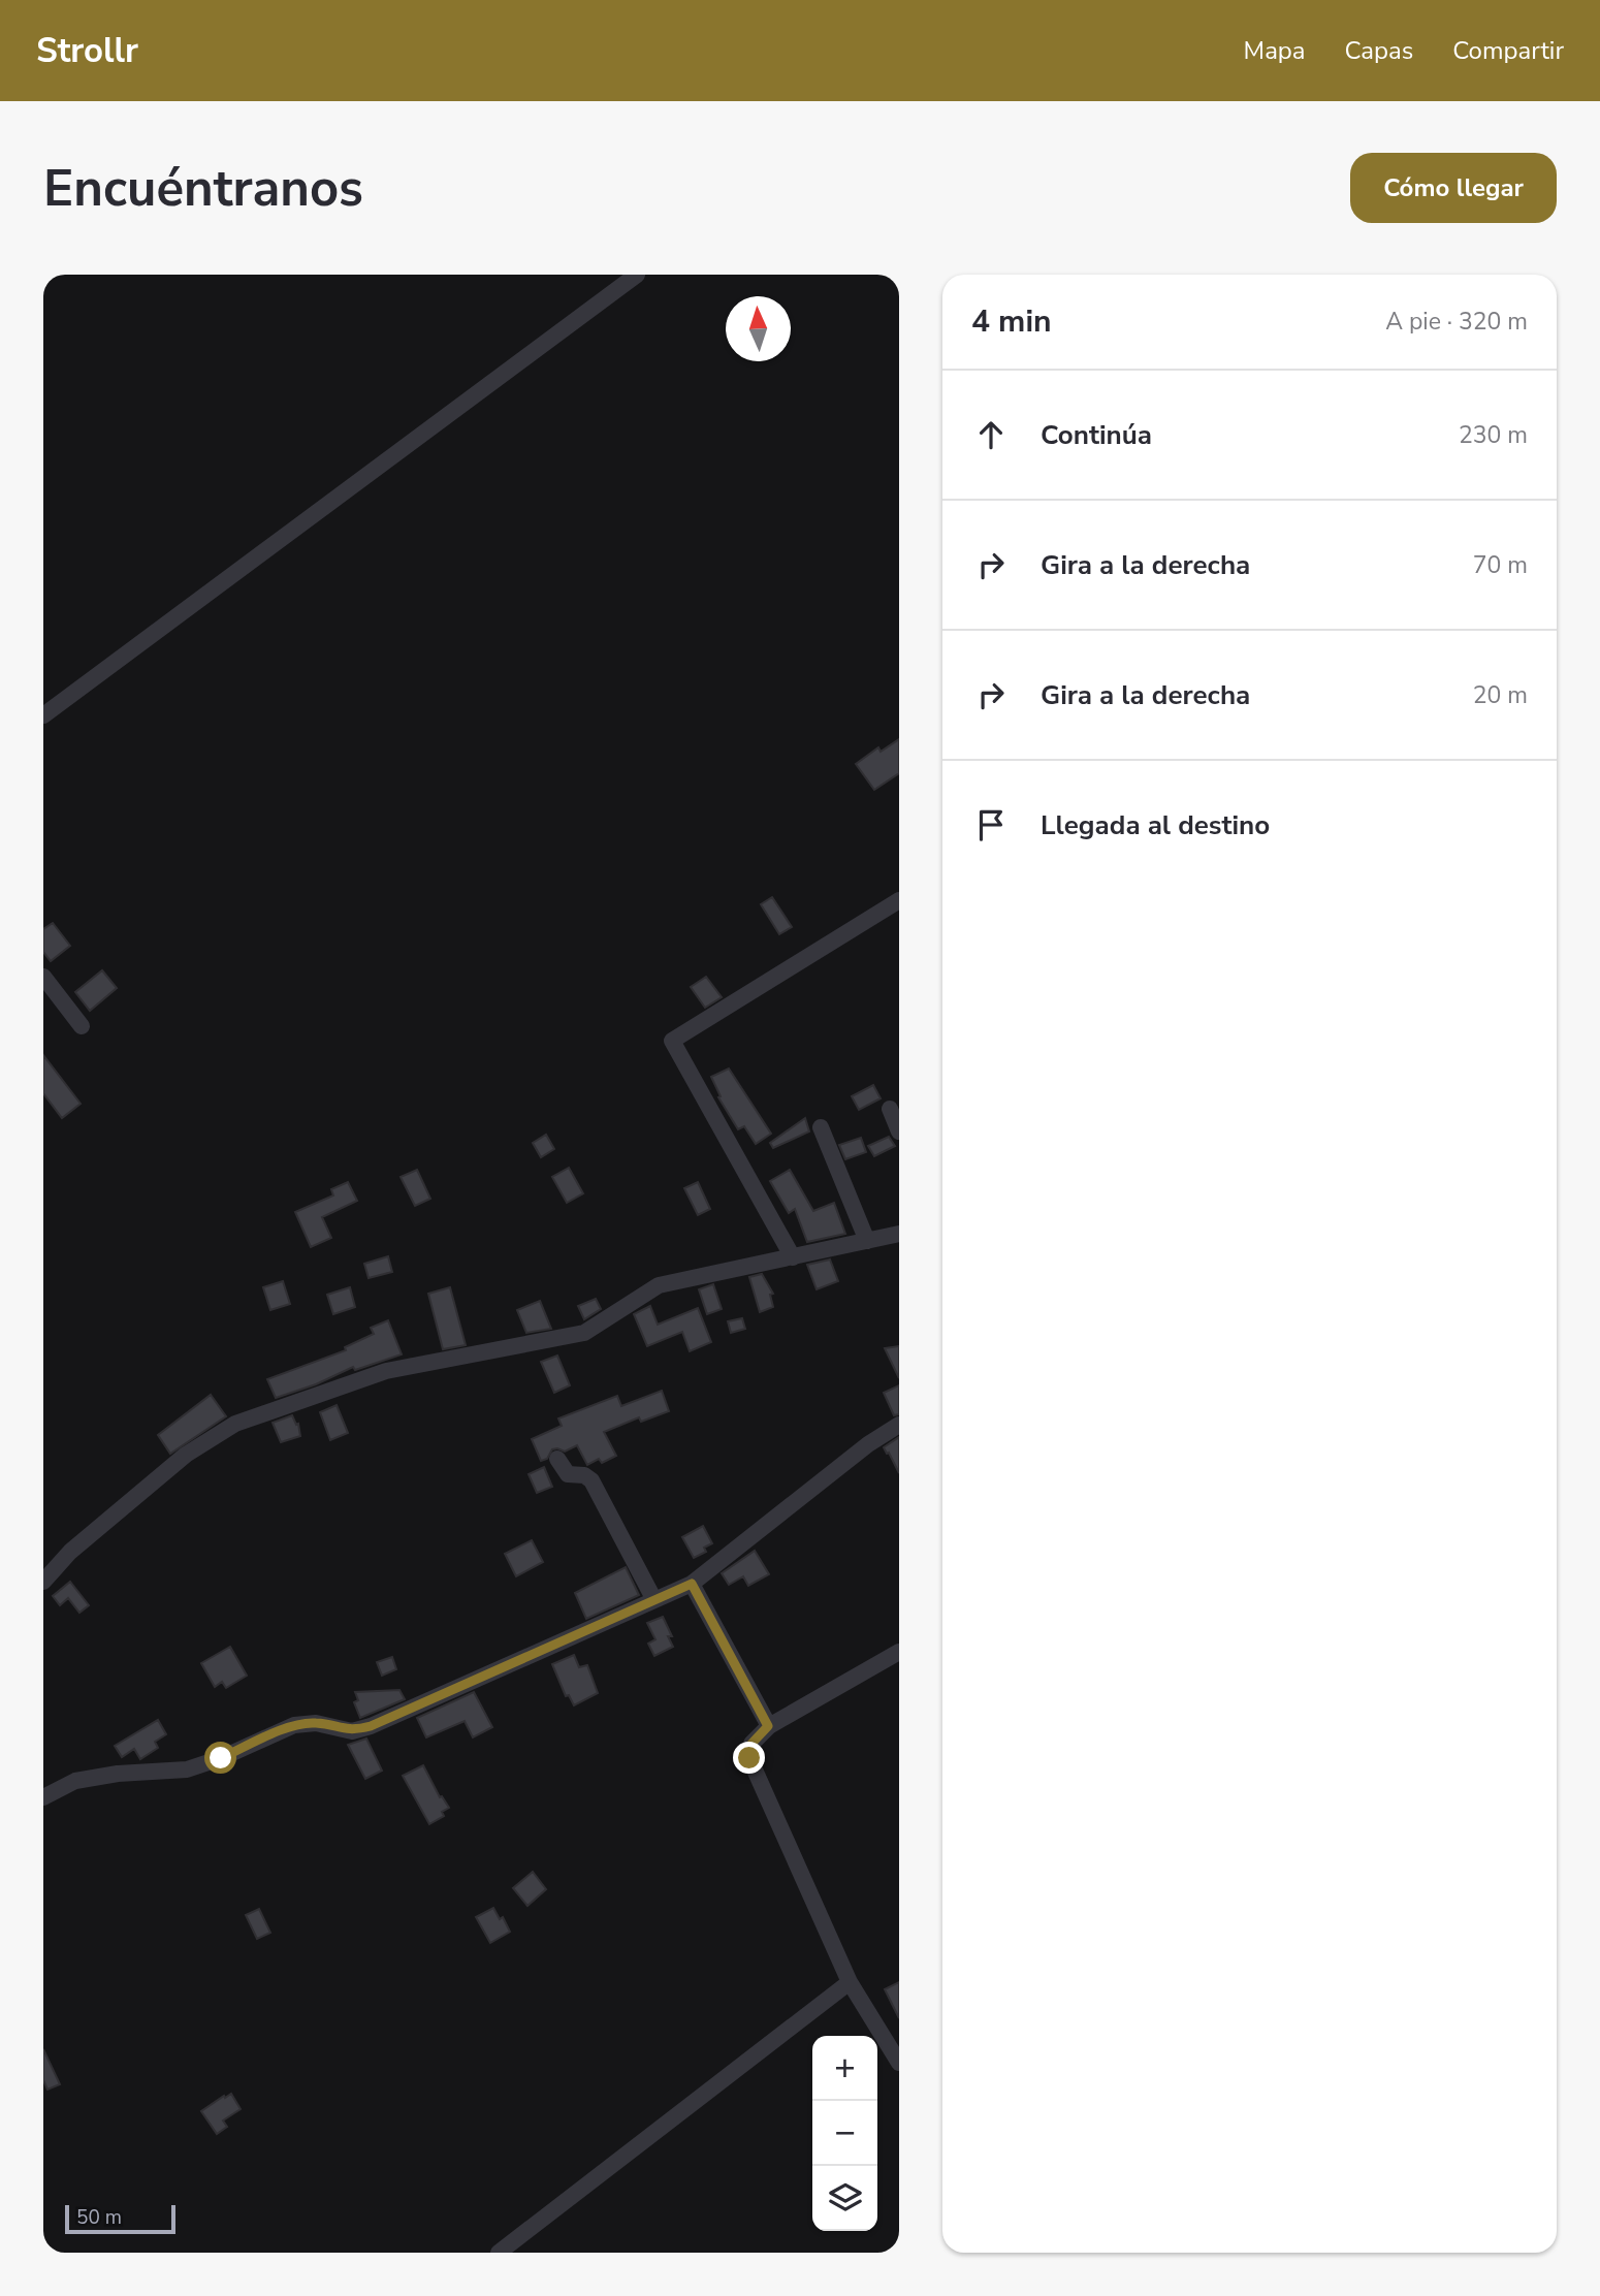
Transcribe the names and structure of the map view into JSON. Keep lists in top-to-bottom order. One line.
{"scale_bar":"50 m","north":"top","page":{"header":"Strollr","nav":["Mapa","Capas","Compartir"],"buttons":"Cómo llegar","title":"Encuéntranos","heading":["4 min","A pie · 320 m"],"list":[["Continúa","230 m"],["Gira a la derecha","70 m"],["Gira a la derecha","20 m"],"Llegada al destino"],"map_buttons":["+","−"],"scale":"50 m"}}
